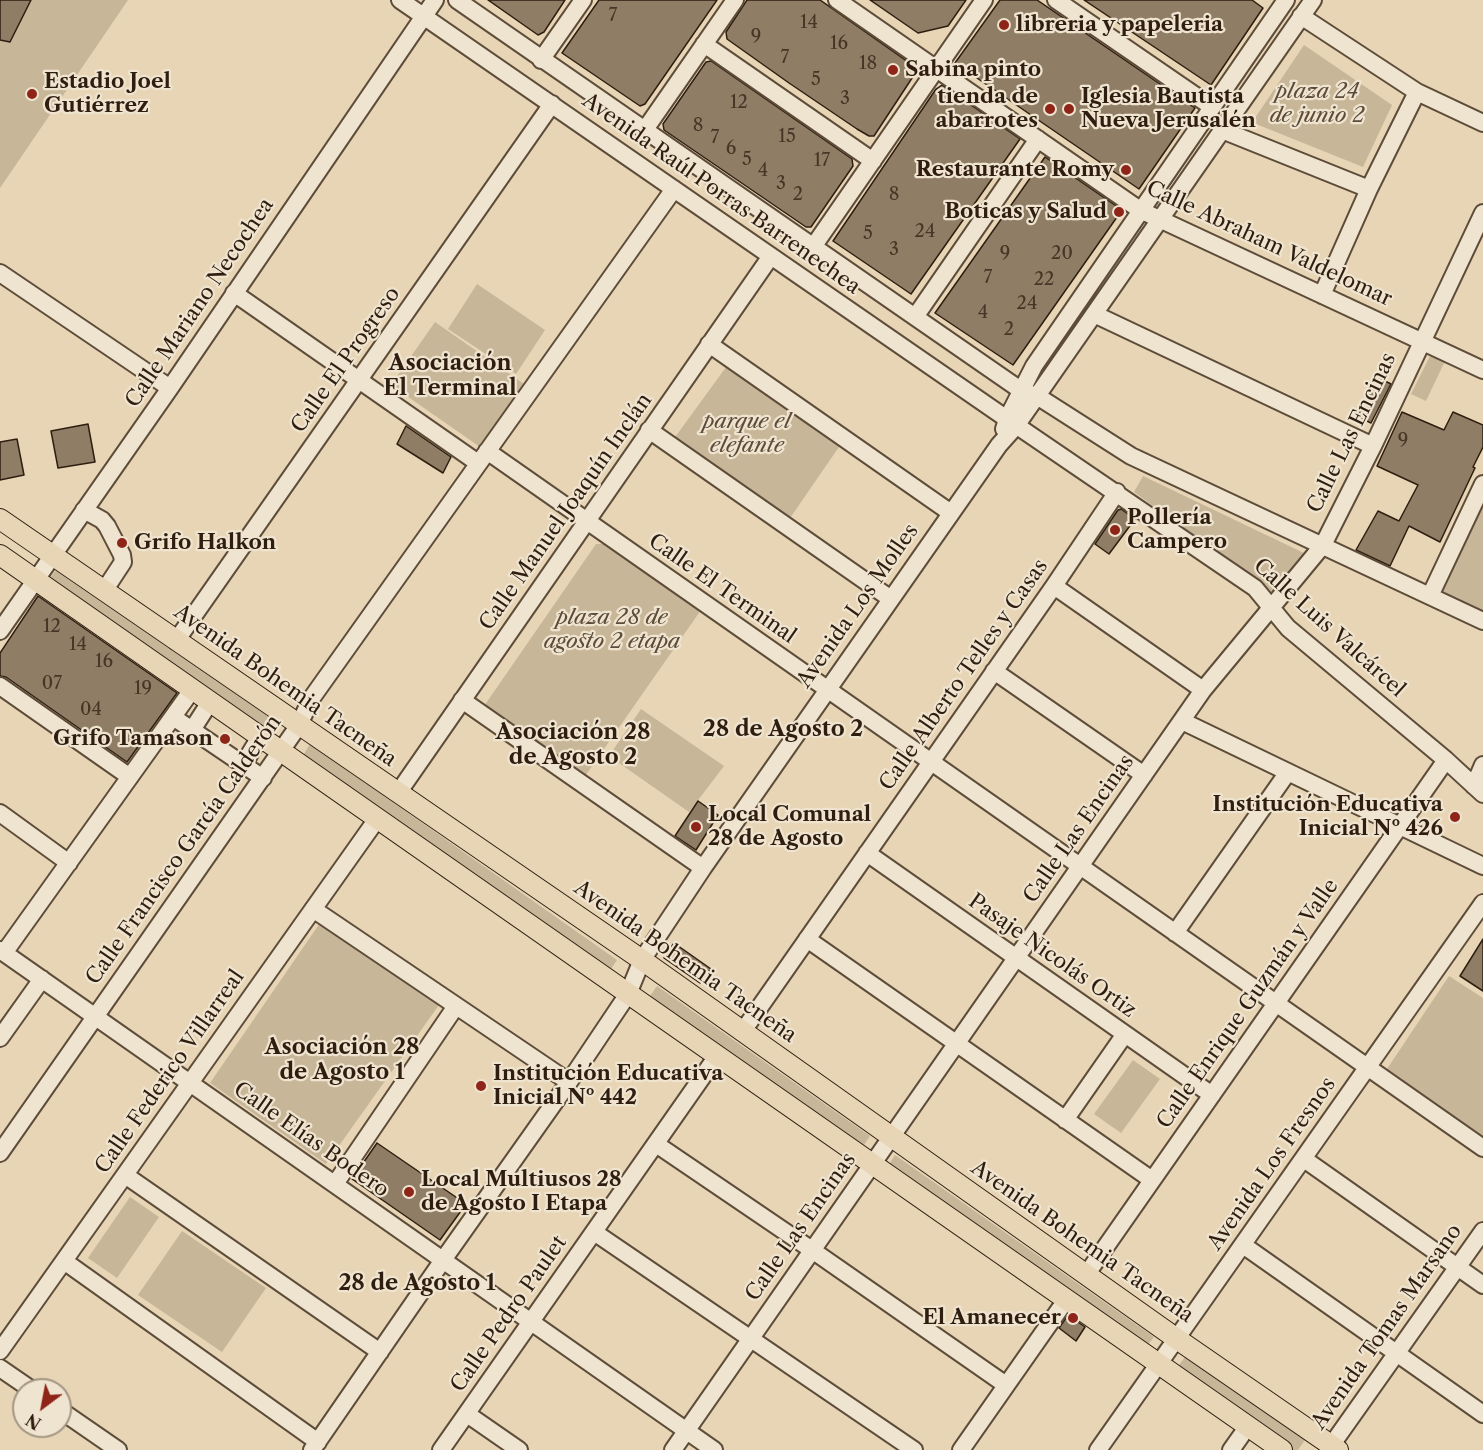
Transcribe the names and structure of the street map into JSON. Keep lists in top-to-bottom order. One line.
{"streets":{"main road":["Avenida Bohemia Tacneña"],"street":["Avenida Raúl Porras Barrenechea","Calle Abraham Valdelomar","Calle Mariano Necochea","Calle El Progreso","Calle Las Encinas","Calle Manuel Joaquín Inclán","Calle El Terminal","Avenida Los Molles","Calle Luis Valcárcel","Calle Alberto Telles y Casas","Calle Francisco García Calderón","Pasaje Nicolás Ortiz","Calle Enrique Guzmán y Valle","Calle Federico Villarreal","Calle Elías Bodero","Avenida Los Fresnos","Calle Pedro Paulet","Avenida Tomas Marsano"]},"crossings":[["Avenida Raúl Porras Barrenechea","Calle Mariano Necochea"],["Avenida Raúl Porras Barrenechea","Calle El Progreso"],["Avenida Raúl Porras Barrenechea","Calle Las Encinas"],["Avenida Raúl Porras Barrenechea","Calle Manuel Joaquín Inclán"],["Avenida Raúl Porras Barrenechea","Avenida Los Molles"],["Avenida Raúl Porras Barrenechea","Calle Luis Valcárcel"],["Avenida Raúl Porras Barrenechea","Calle Francisco García Calderón"],["Calle Abraham Valdelomar","Calle Las Encinas"],["Calle Abraham Valdelomar","Avenida Los Molles"],["Calle Mariano Necochea","Calle El Terminal"],["Calle Mariano Necochea","Avenida Bohemia Tacneña"],["Calle El Progreso","Calle El Terminal"],["Calle El Progreso","Avenida Bohemia Tacneña"],["Calle Las Encinas","Calle El Terminal"],["Calle Las Encinas","Calle Luis Valcárcel"],["Calle Las Encinas","Avenida Bohemia Tacneña"],["Calle Las Encinas","Pasaje Nicolás Ortiz"],["Calle Las Encinas","Calle Elías Bodero"],["Calle Manuel Joaquín Inclán","Calle El Terminal"],["Calle Manuel Joaquín Inclán","Avenida Bohemia Tacneña"],["Calle El Terminal","Avenida Los Molles"],["Calle El Terminal","Calle Alberto Telles y Casas"],["Calle El Terminal","Calle Francisco García Calderón"],["Calle El Terminal","Calle Enrique Guzmán y Valle"],["Calle El Terminal","Avenida Los Fresnos"],["Avenida Los Molles","Calle Luis Valcárcel"],["Avenida Los Molles","Avenida Bohemia Tacneña"],["Avenida Los Molles","Calle Elías Bodero"],["Calle Luis Valcárcel","Calle Alberto Telles y Casas"],["Calle Luis Valcárcel","Calle Enrique Guzmán y Valle"],["Calle Alberto Telles y Casas","Avenida Bohemia Tacneña"],["Calle Alberto Telles y Casas","Pasaje Nicolás Ortiz"],["Avenida Bohemia Tacneña","Calle Francisco García Calderón"],["Avenida Bohemia Tacneña","Calle Enrique Guzmán y Valle"],["Avenida Bohemia Tacneña","Avenida Los Fresnos"],["Avenida Bohemia Tacneña","Avenida Tomas Marsano"],["Calle Francisco García Calderón","Calle Elías Bodero"],["Pasaje Nicolás Ortiz","Calle Enrique Guzmán y Valle"],["Calle Federico Villarreal","Calle Elías Bodero"],["Calle Elías Bodero","Calle Pedro Paulet"]],"districts":["Asociación El Terminal","28 de Agosto 2","Asociación 28 de Agosto 2","Asociación 28 de Agosto 1","28 de Agosto 1"],"parks":["plaza 24 de junio 2","parque el elefante","plaza 28 de agosto 2 etapa"],"places":["libreria y papeleria","Sabina pinto","Estadio Joel Gutiérrez","tienda de abarrotes","Iglesia Bautista Nueva Jerusalén","Restaurante Romy","Boticas y Salud","Pollería Campero","Grifo Halkon","Grifo Tamason","Institución Educativa Inicial Nº 426","Local Comunal 28 de Agosto","Institución Educativa Inicial Nº 442","Local Multiusos 28 de Agosto I Etapa","El Amanecer"],"house_numbers":["7","14","9","16","7","18","5","3","12","8","15","7","6","5","17","4","3","2","8","24","5","3","9","20","7","22","24","4","2","9","12","14","16","07","19","04"],"north":"bottom left"}
